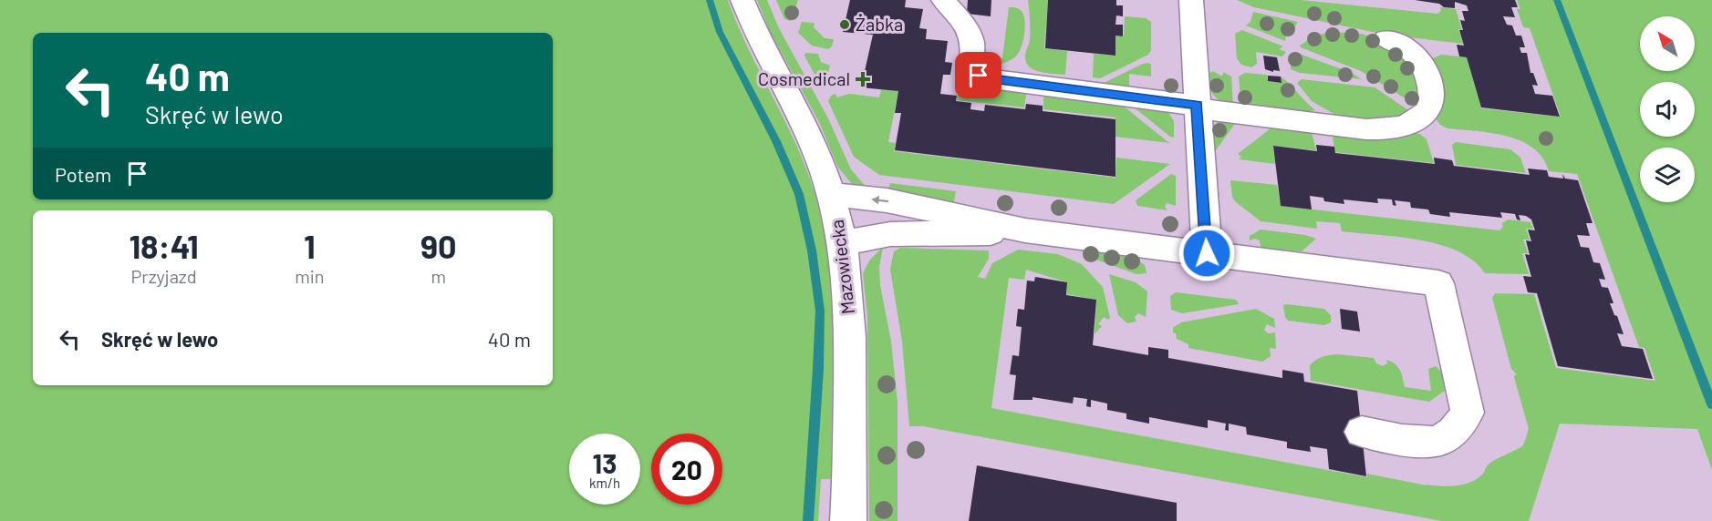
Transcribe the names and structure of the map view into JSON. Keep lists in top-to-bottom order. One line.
{"streets":{"street":["Mazowiecka"]},"places":{"other":["Żabka"],"health":["Cosmedical"]},"north":"top left","page":{"turn":["40 m","Skręć w lewo"],"then":"Potem","eta":["18:41","Przyjazd","1","min","90","m"],"list":[{"name":"Skręć w lewo","value":"40 m"}],"speed":"13 km/h","limit":"20"}}
